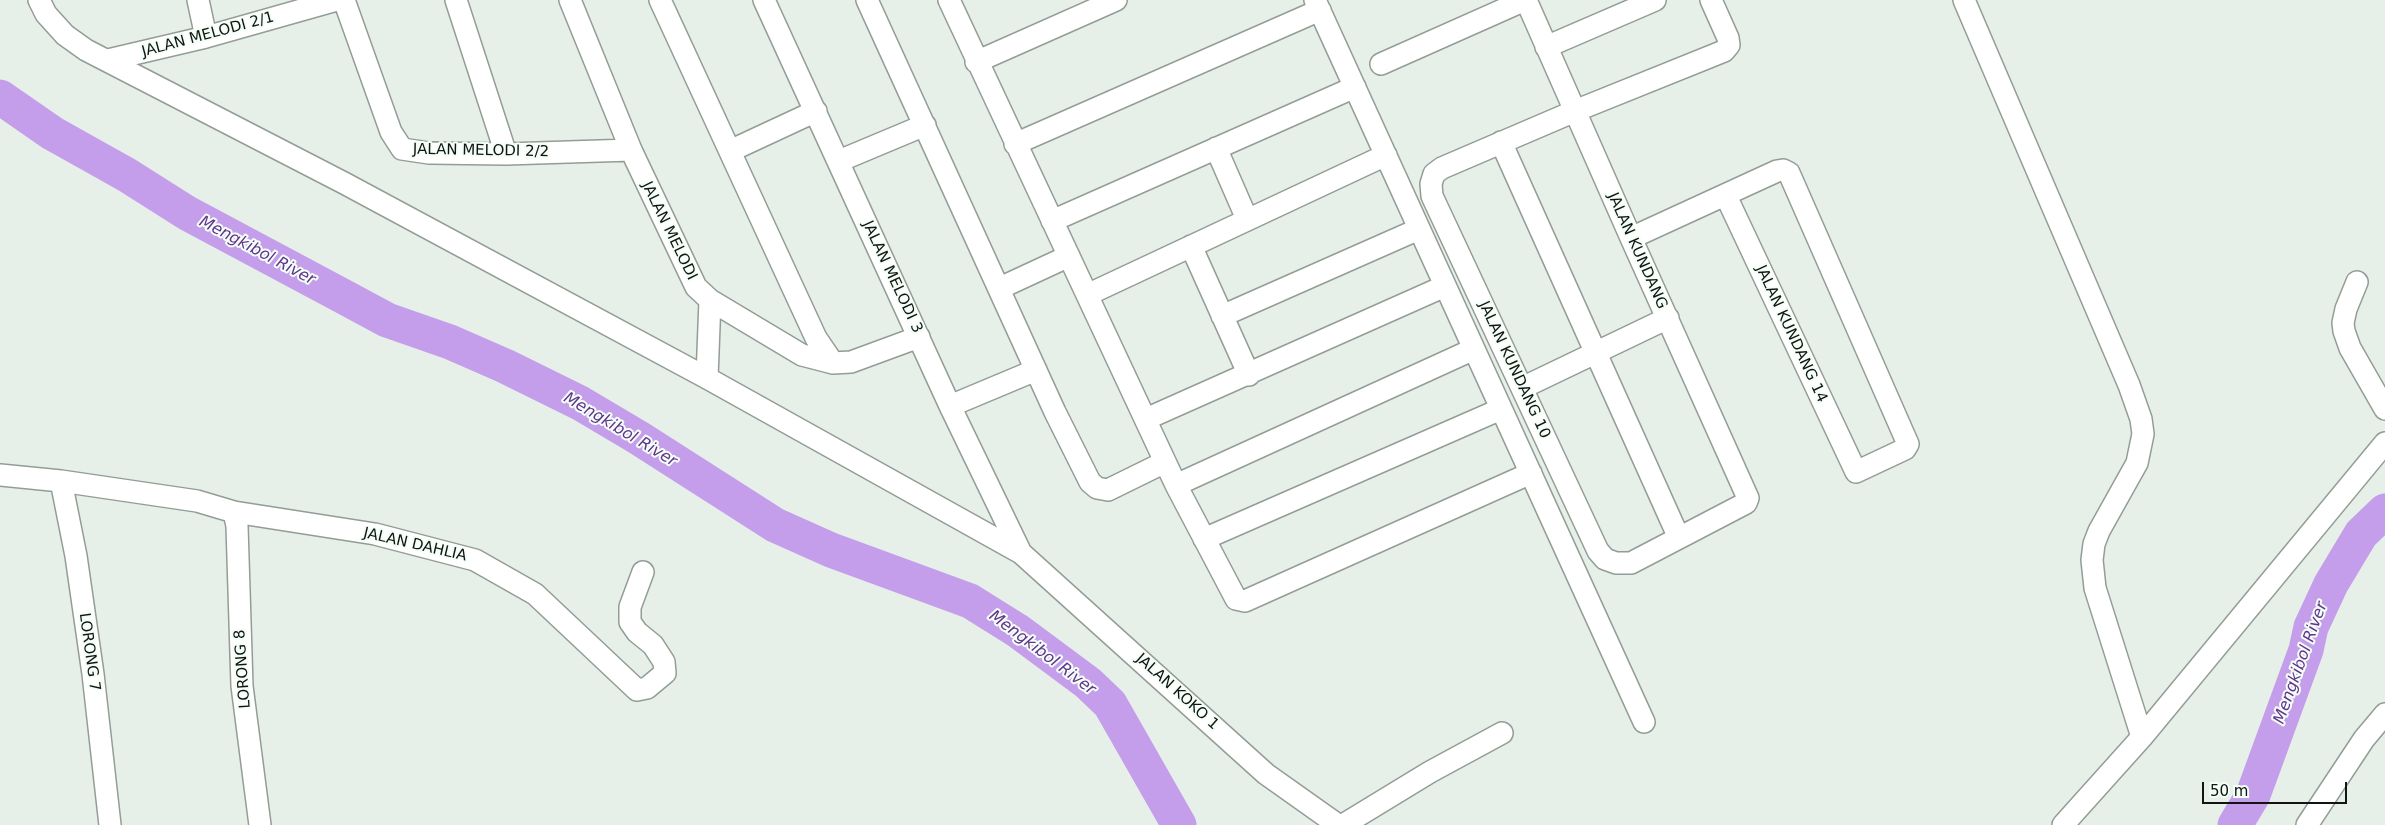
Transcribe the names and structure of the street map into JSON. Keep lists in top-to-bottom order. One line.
{"streets":{"street":["JALAN MELODI 2/1","JALAN MELODI 2/2","JALAN MELODI","JALAN KUNDANG","JALAN MELODI 3","JALAN KUNDANG 14","JALAN KUNDANG 10","JALAN DAHLIA","LORONG 7","LORONG 8","JALAN KOKO 1"]},"crossings":[["JALAN MELODI 2/2","JALAN MELODI"],["JALAN MELODI","JALAN MELODI 3"],["JALAN KUNDANG","JALAN KUNDANG 10"],["JALAN MELODI 3","JALAN KOKO 1"],["JALAN DAHLIA","LORONG 7"],["JALAN DAHLIA","LORONG 8"]],"water":["Mengkibol River"],"scale_bar":"50 m"}
